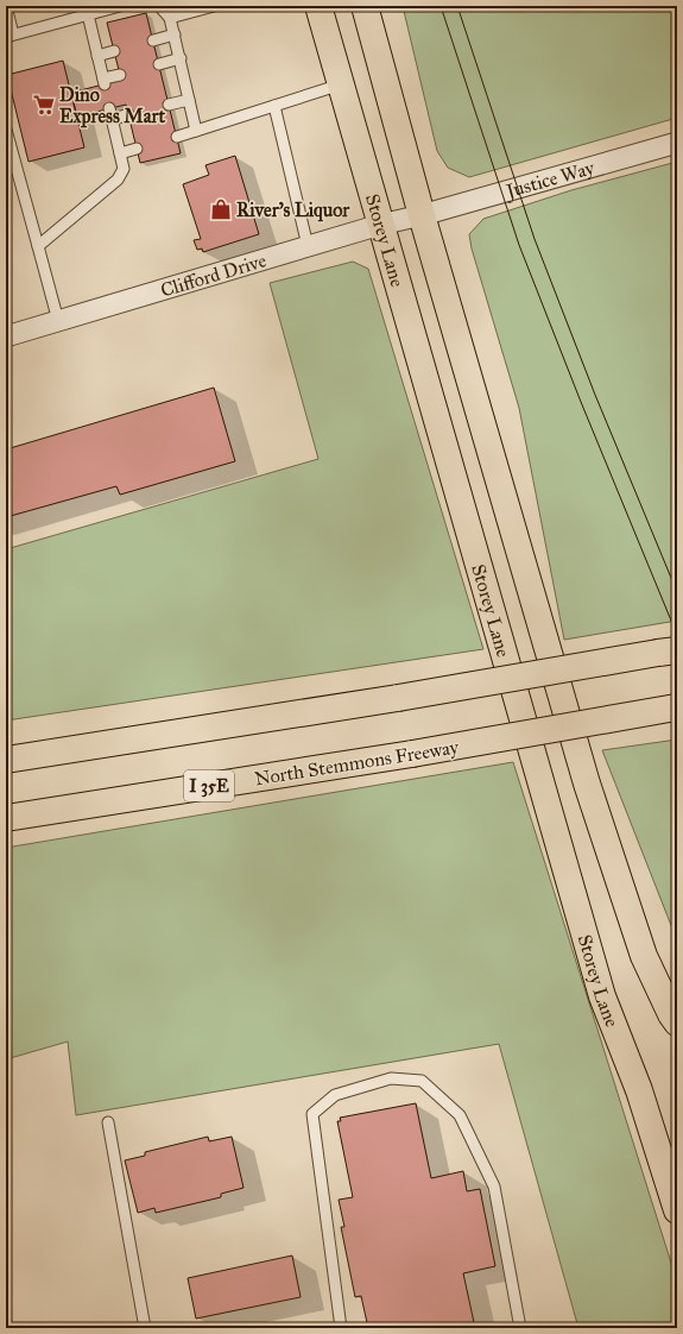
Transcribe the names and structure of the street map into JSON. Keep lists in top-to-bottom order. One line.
{"streets":{"highway":["Storey Lane","North Stemmons Freeway","I 35E"],"street":["Justice Way","Clifford Drive"]},"crossings":[["Justice Way","Clifford Drive"],["Storey Lane","Clifford Drive"]],"places":{"supermarket":["Dino Express Mart"],"shop":["River's Liquor"]}}
